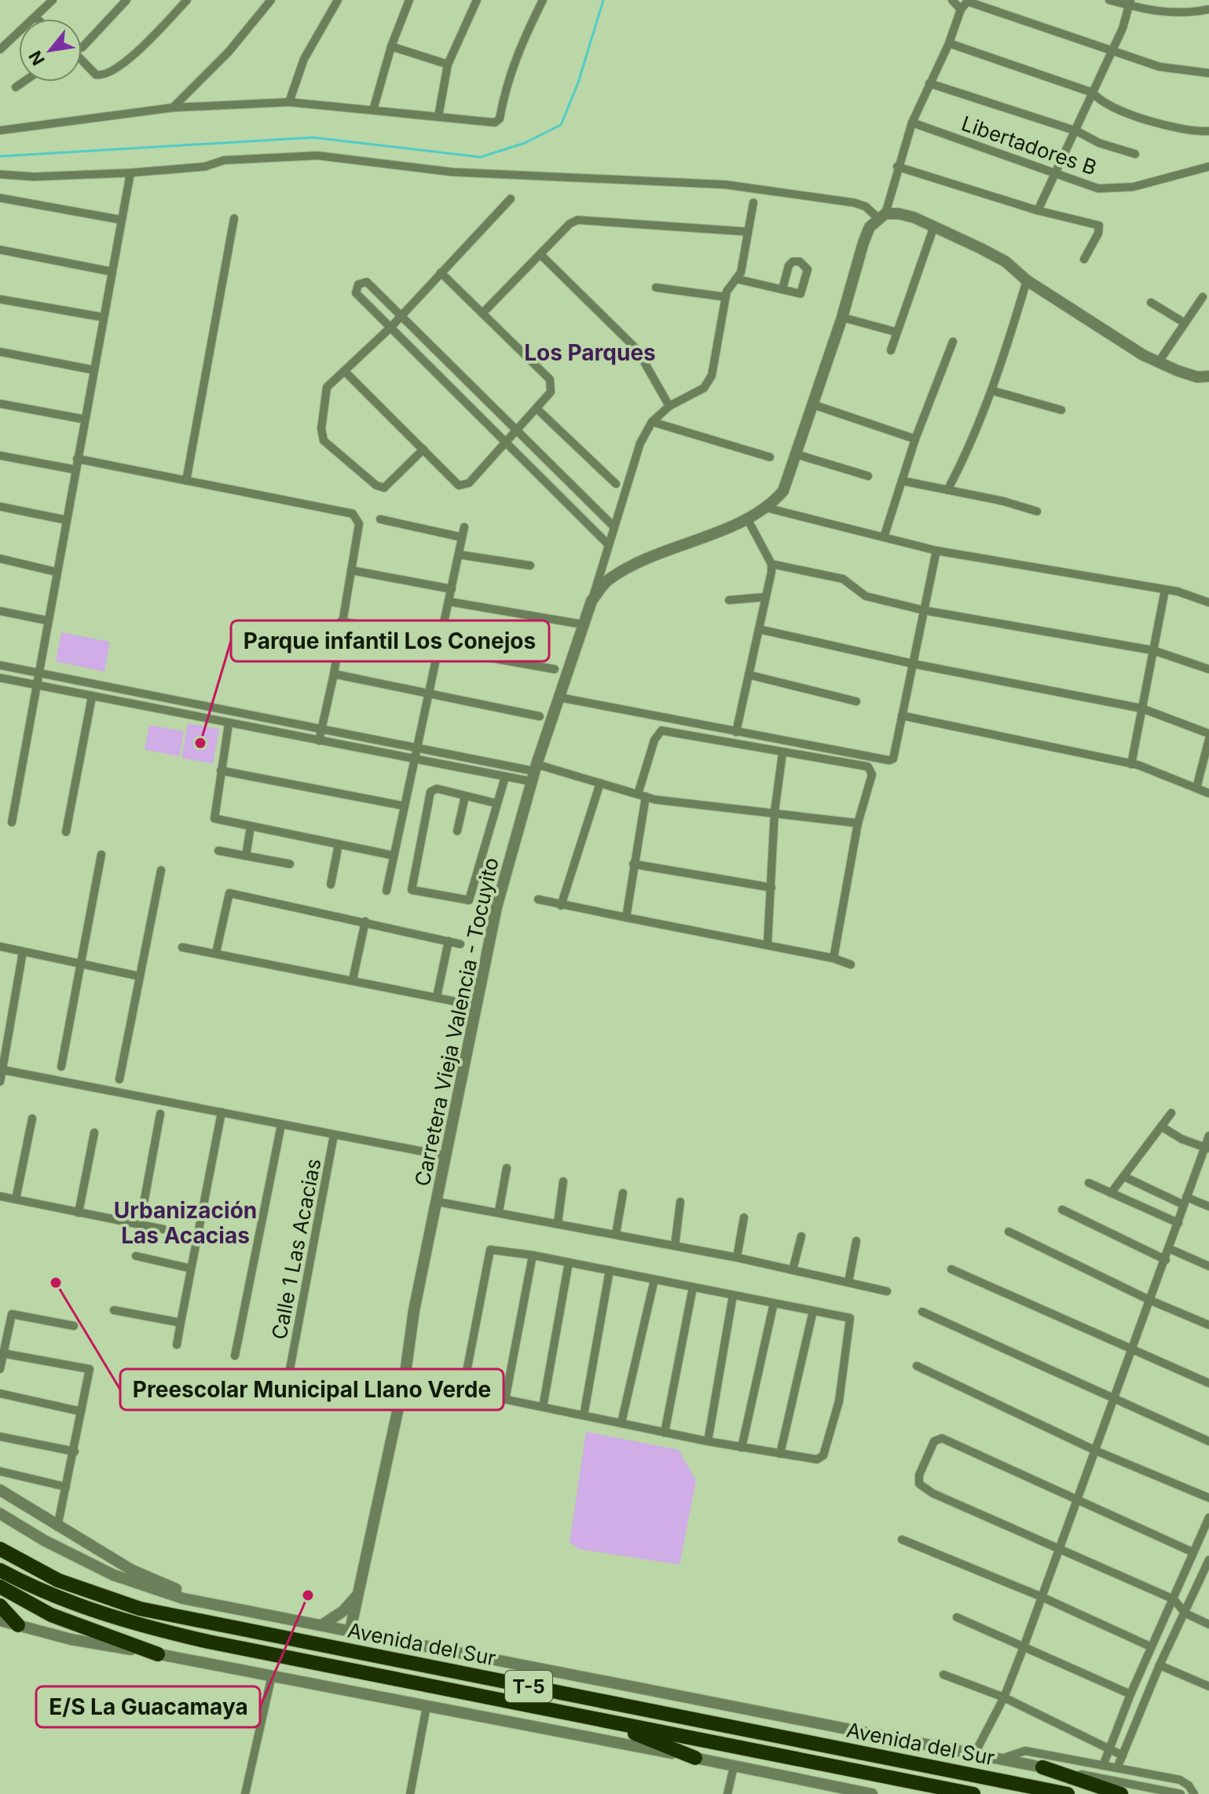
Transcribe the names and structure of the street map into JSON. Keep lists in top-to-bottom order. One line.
{"streets":{"highway":["Avenida del Sur","T-5"],"street":["Libertadores B","Carretera Vieja Valencia - Tocuyito","Calle 1 Las Acacias"]},"districts":["Los Parques","Urbanización Las Acacias"],"places":["Parque infantil Los Conejos","Preescolar Municipal Llano Verde","E/S La Guacamaya"],"north":"bottom left"}
